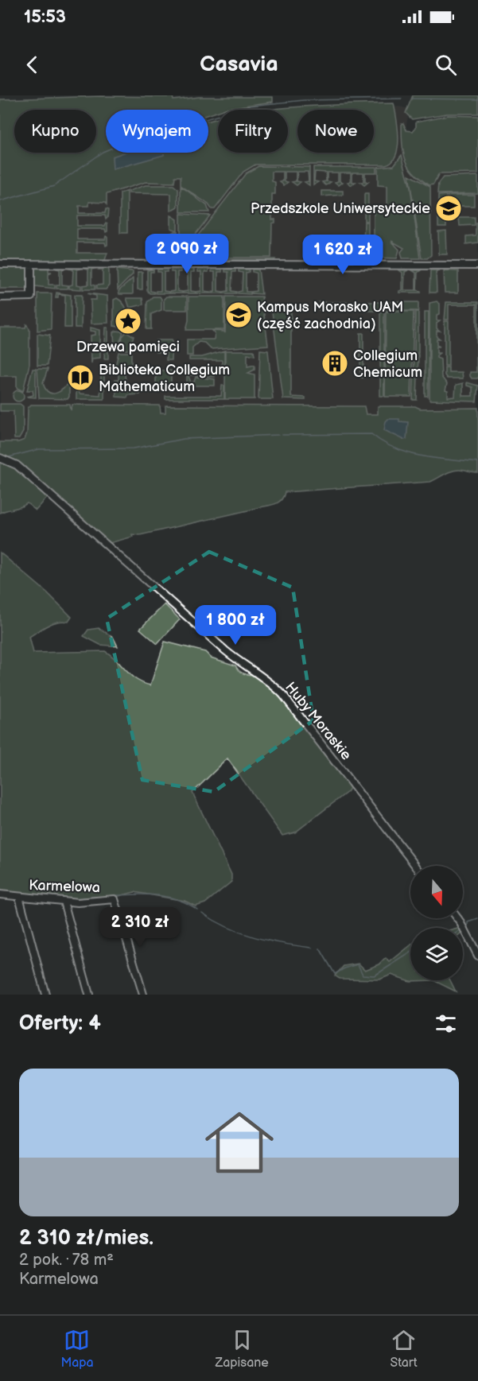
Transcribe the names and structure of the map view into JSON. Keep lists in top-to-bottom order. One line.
{"streets":{"street":["Huby Moraskie","Karmelowa"]},"places":{"school or university":["Przedszkole Uniwersyteckie","Kampus Morasko UAM (część zachodnia)"],"place":["Drzewa pamięci"],"building":["Collegium Chemicum"],"library":["Biblioteka Collegium Mathematicum"]},"north":"bottom","page":{"status":"15:53","header":"Casavia","chip":["Kupno","Wynajem","Filtry","Nowe"],"price":["2 090 zł","1 620 zł","1 800 zł","2 310 zł"],"heading":"Oferty: 4","list":[{"name":"2 310 zł/mies.","note":"2 pok. · 78 m² · Karmelowa"}],"tabs":["Mapa","Zapisane","Start"]}}
